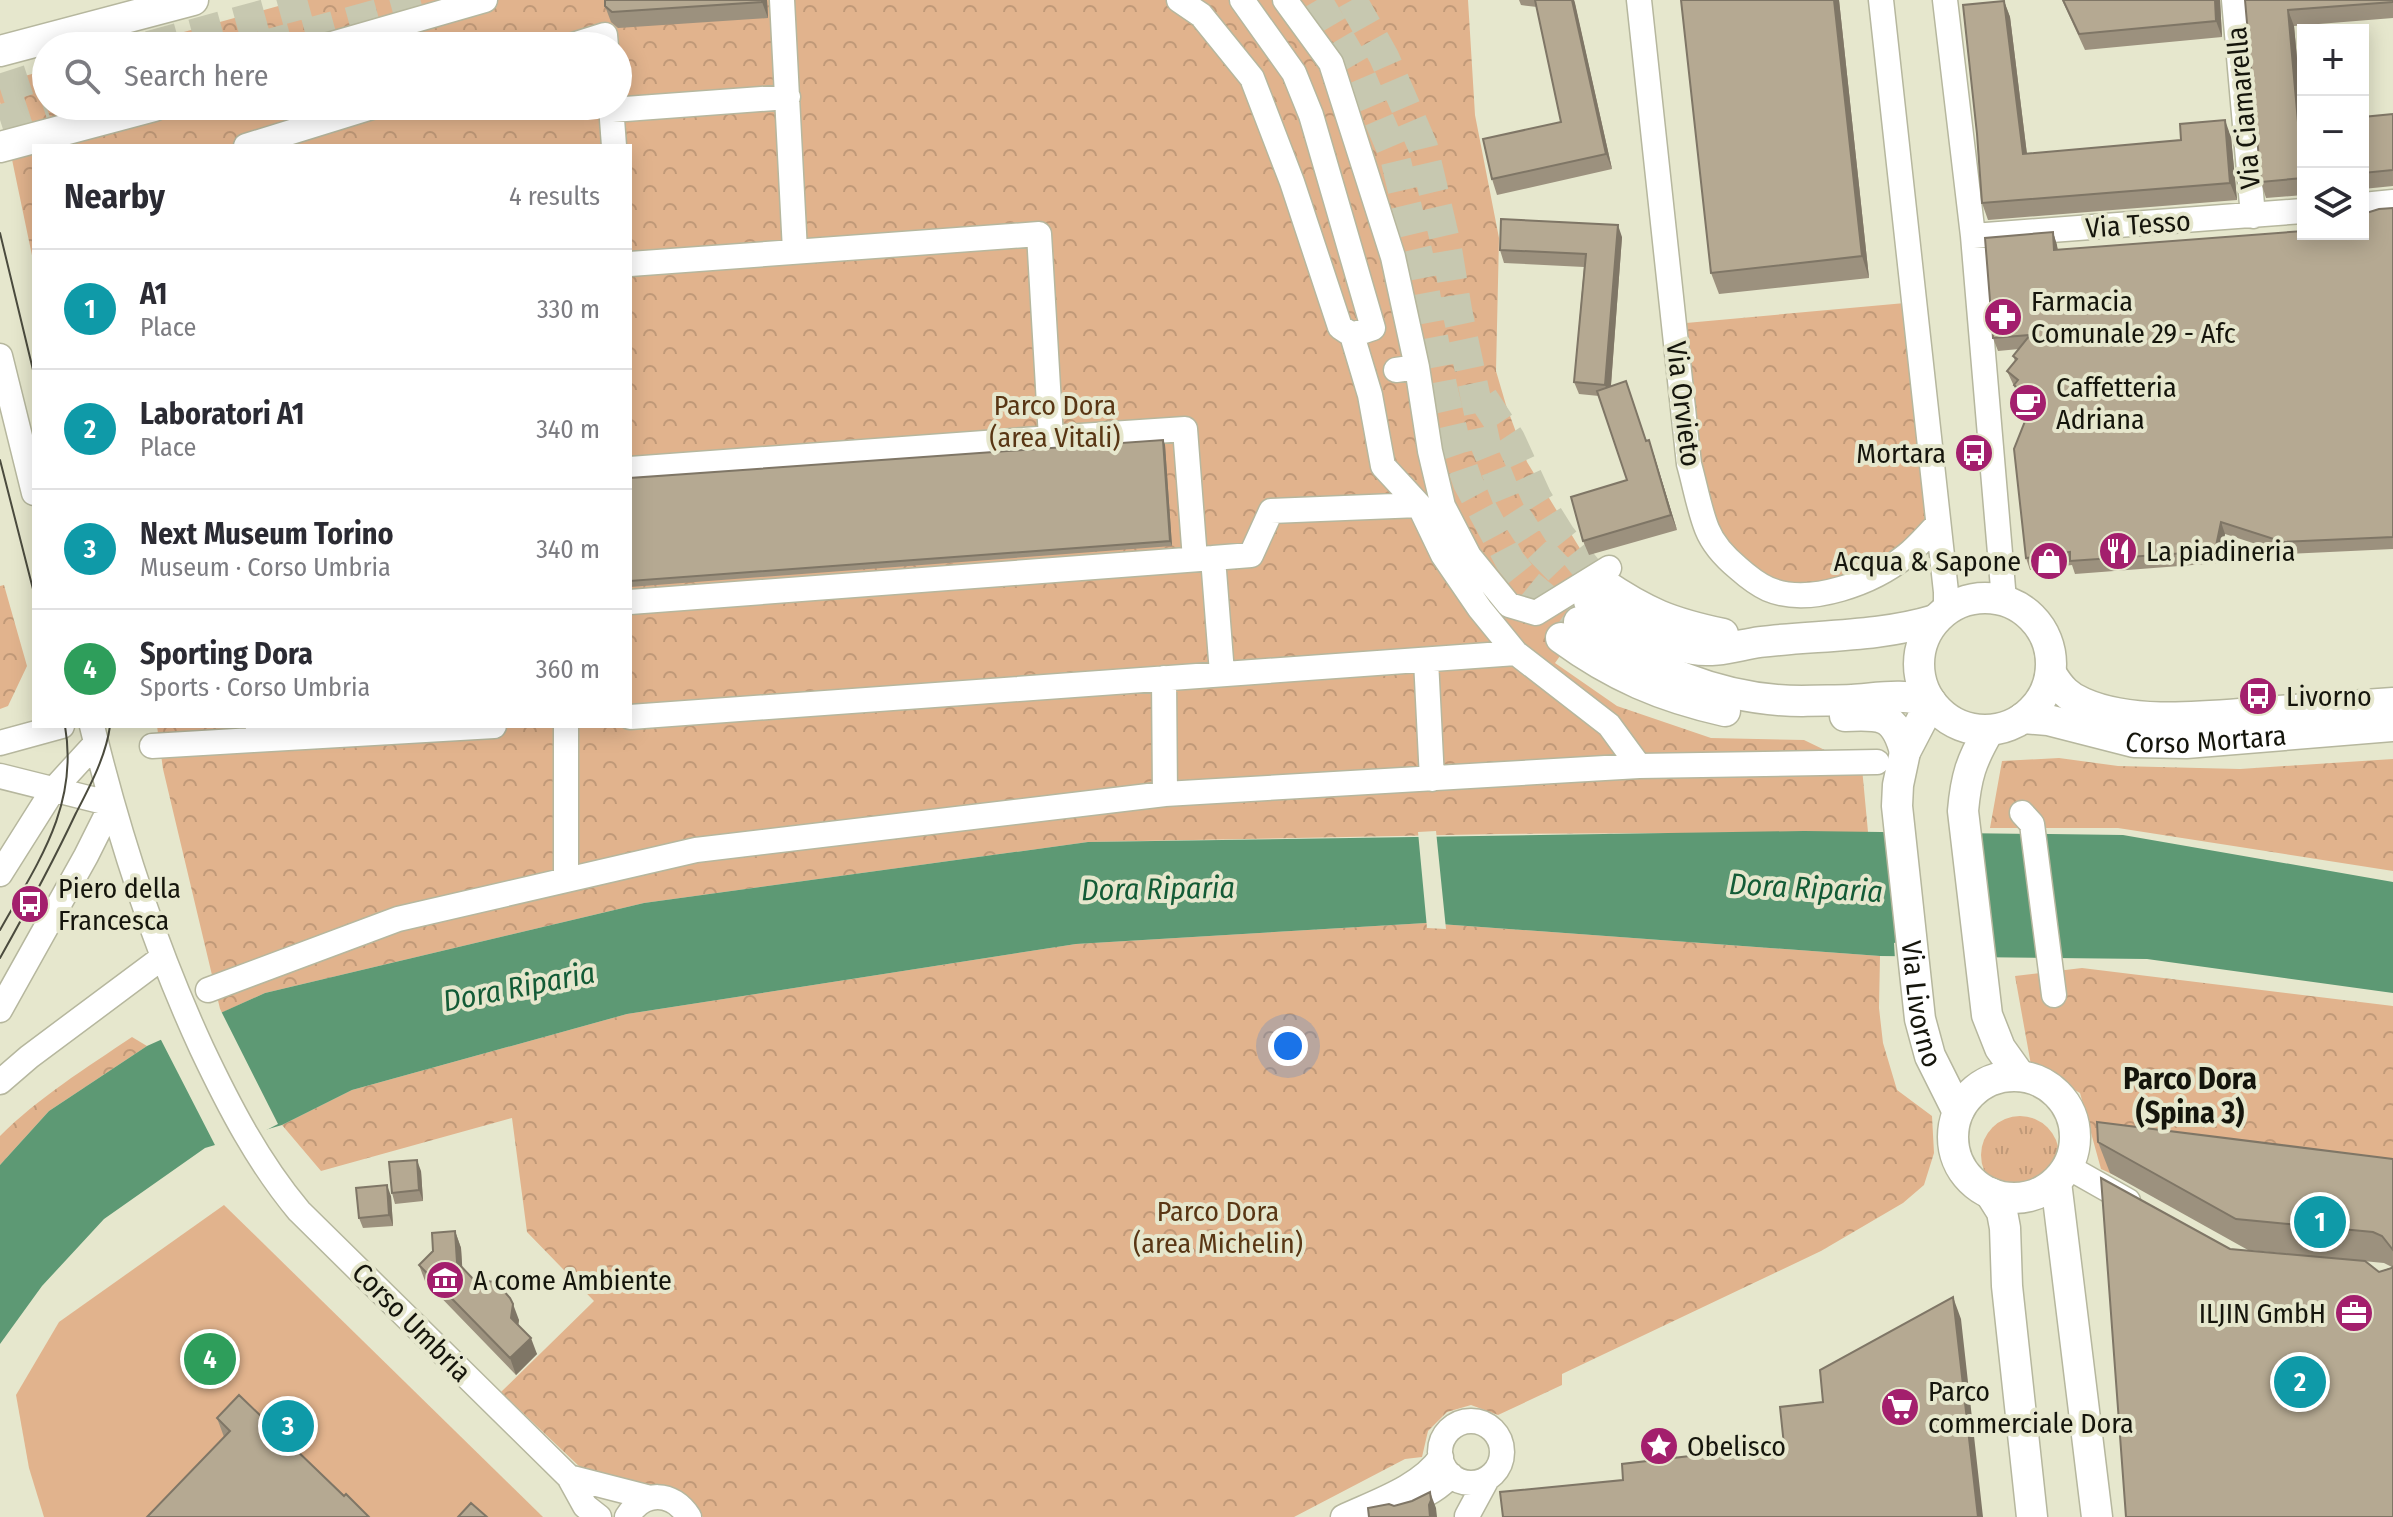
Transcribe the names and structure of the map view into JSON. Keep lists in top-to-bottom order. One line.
{"streets":{"main road":["Corso Mortara","Via Livorno"],"street":["Via Ciamarella","Via Tesso","Via Orvieto","Corso Umbria"]},"crossings":[["Via Ciamarella","Via Tesso"],["Corso Mortara","Via Livorno"]],"districts":["Parco Dora (Spina 3)"],"water":["Dora Riparia"],"parks":["Parco Dora (area Vitali)","Parco Dora (area Michelin)"],"places":{"pharmacy":["Farmacia Comunale 29 - Afc"],"cafe":["Caffetteria Adriana"],"bus stop":["Mortara","Livorno","Piero della Francesca"],"restaurant":["La piadineria"],"shop":["Acqua & Sapone"],"museum":["A come Ambiente"],"office":["ILJIN GmbH"],"supermarket":["Parco commerciale Dora"],"place":["Obelisco"]},"page":{"map_buttons":["+","−"],"search":"Search here","heading":["Nearby","4 results"],"list":[{"mark":"1","name":"A1","note":"Place","value":"330 m"},{"mark":"2","name":"Laboratori A1","note":"Place","value":"340 m"},{"mark":"3","name":"Next Museum Torino","note":"Museum · Corso Umbria","value":"340 m"},{"mark":"4","name":"Sporting Dora","note":"Sports · Corso Umbria","value":"360 m"}],"pins":["1","4","2","3"]}}
